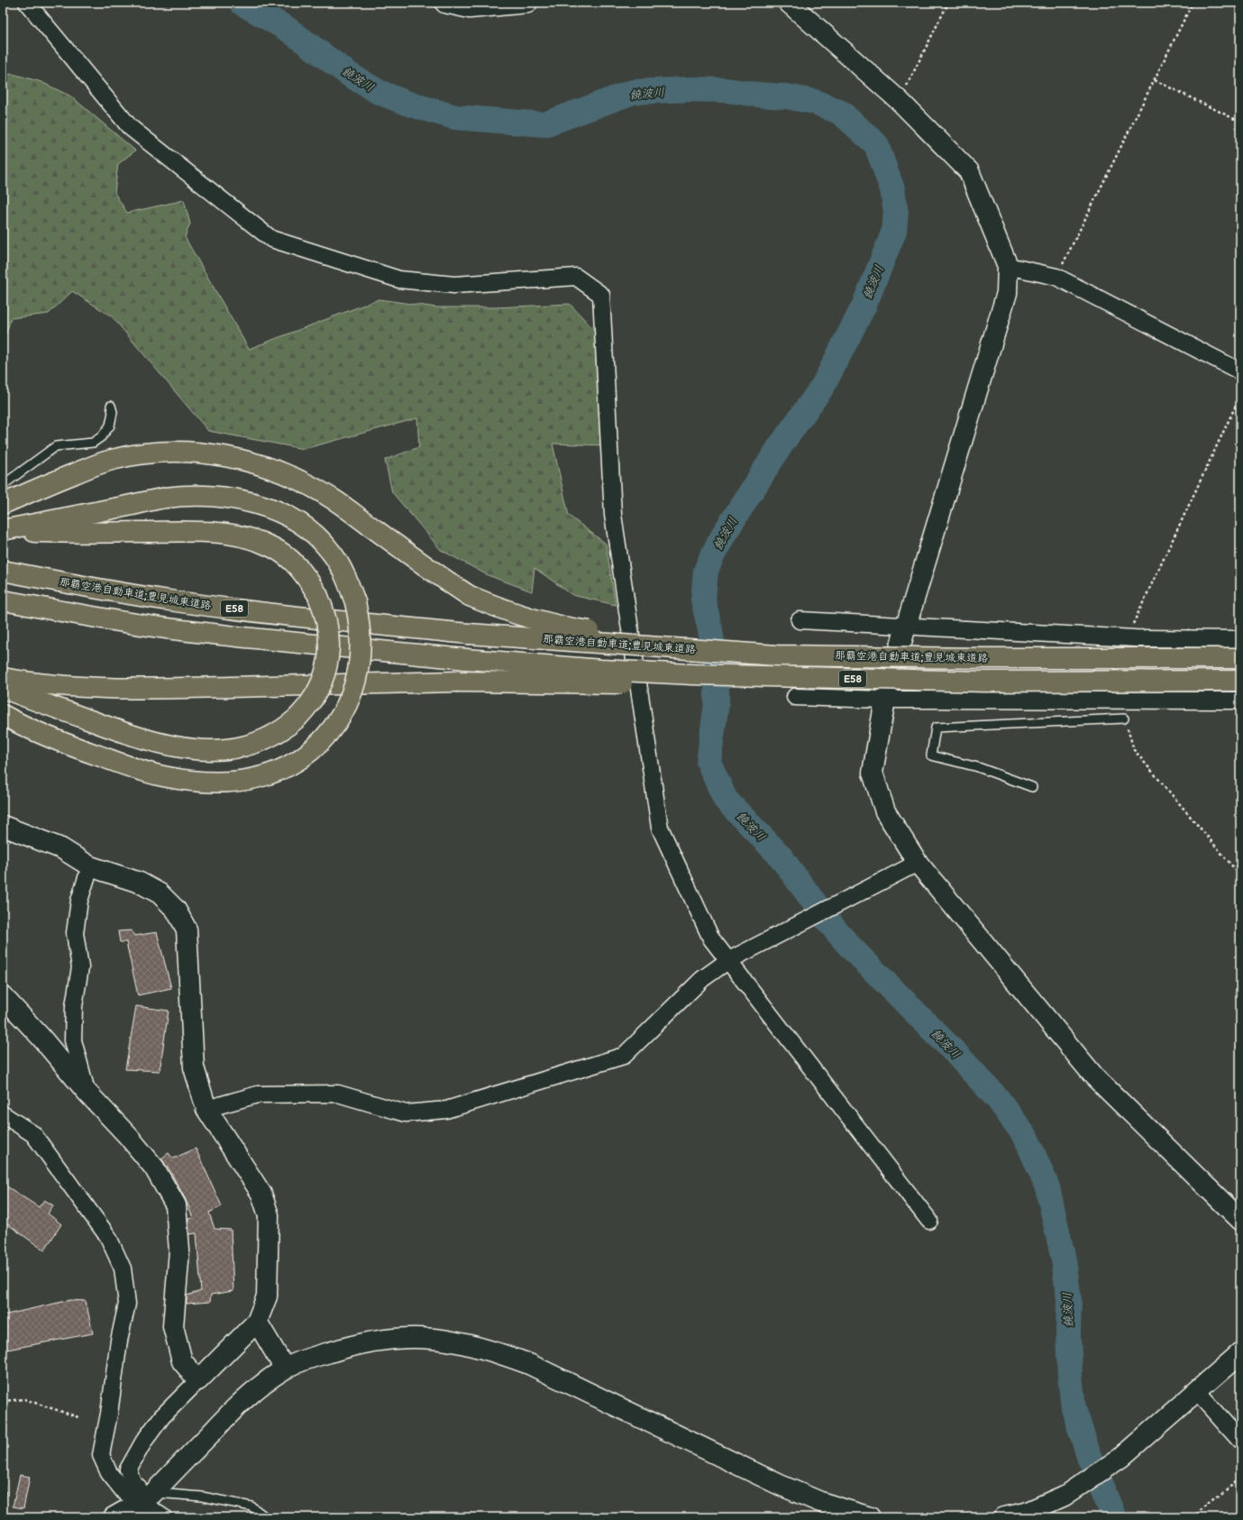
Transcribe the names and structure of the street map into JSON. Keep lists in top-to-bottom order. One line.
{"streets":{"highway":["那覇空港自動車道;豊見城東道路","E58"]},"water":["饒波川"]}
